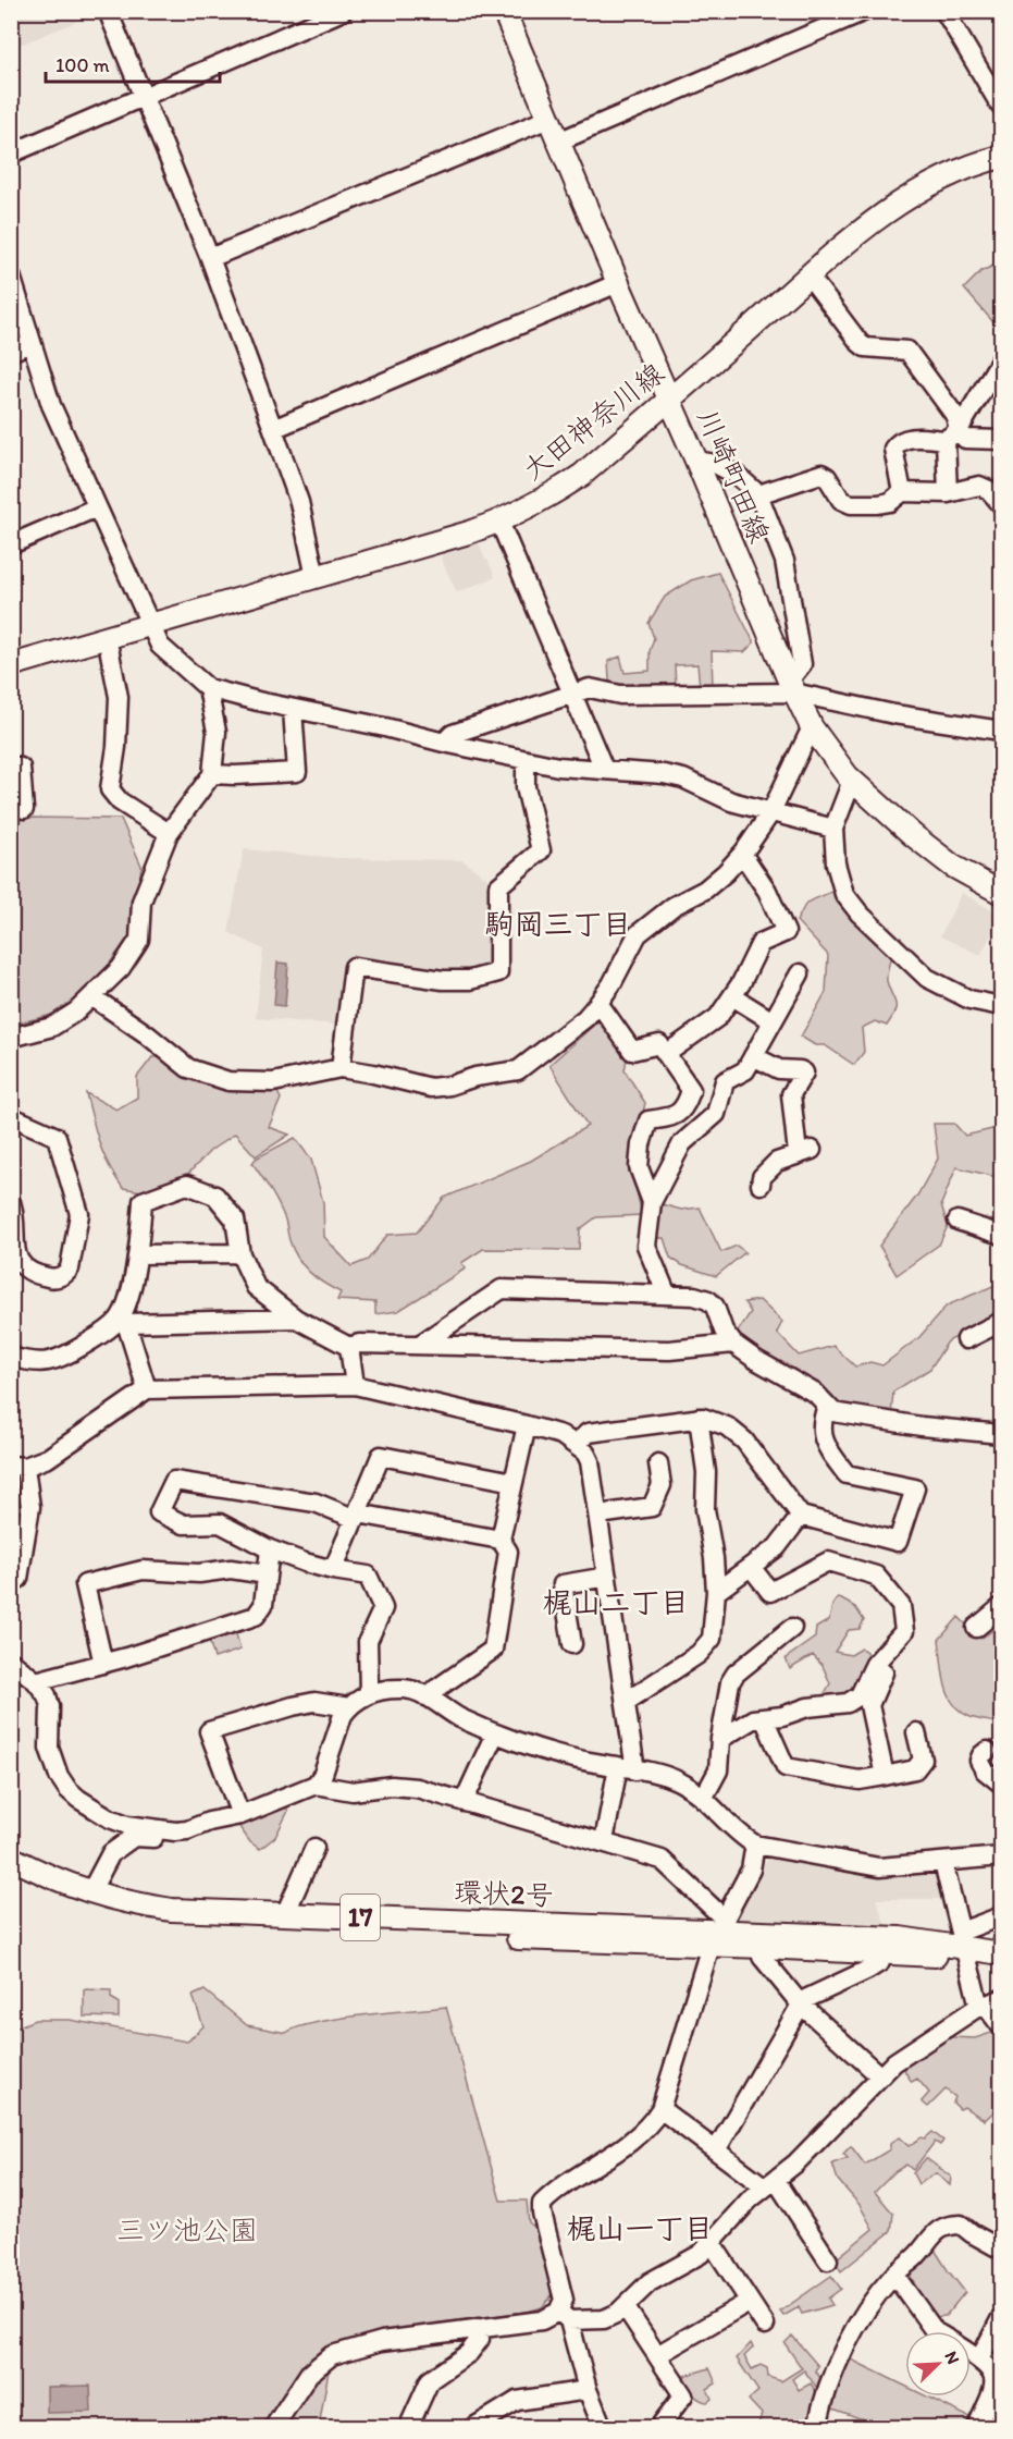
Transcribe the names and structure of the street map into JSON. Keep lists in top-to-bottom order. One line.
{"streets":{"main road":["大田神奈川線","川崎町田線","環状2号","17"]},"crossings":[["大田神奈川線","川崎町田線"]],"districts":["駒岡三丁目","梶山二丁目","梶山一丁目"],"parks":["三ツ池公園"],"scale_bar":"100 m","north":"top right"}
